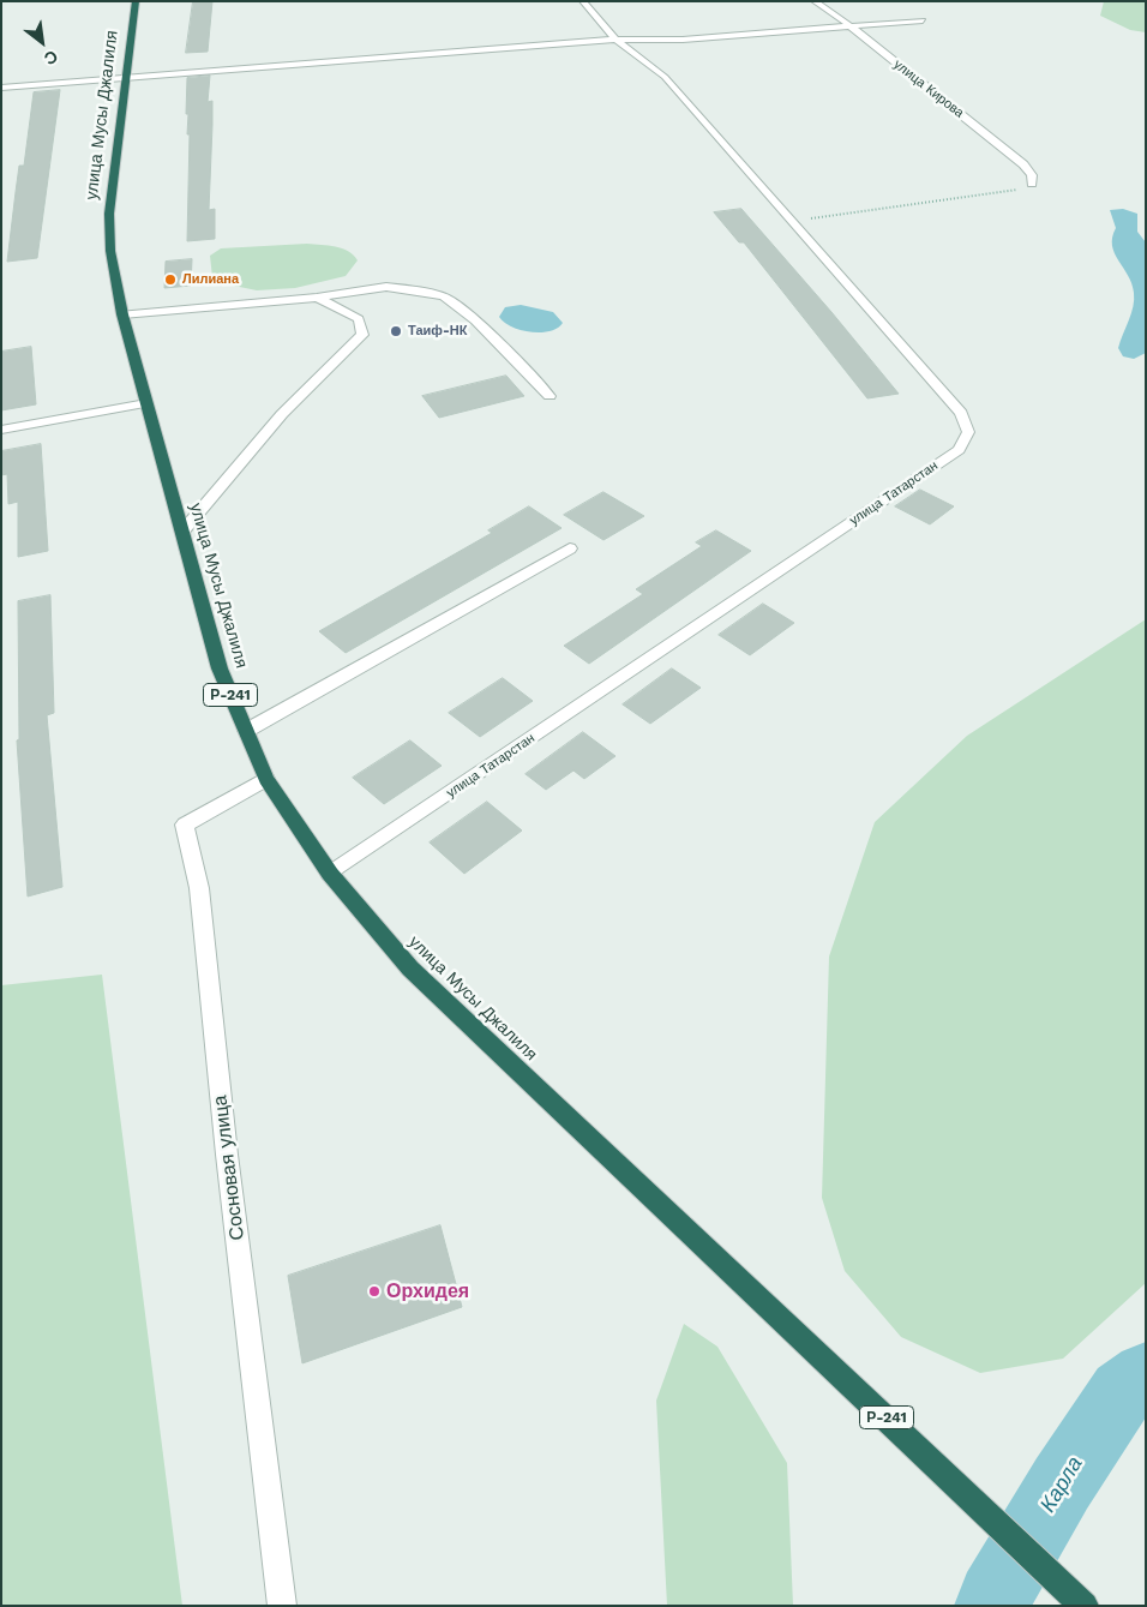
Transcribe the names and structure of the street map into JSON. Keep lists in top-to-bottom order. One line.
{"streets":{"highway":["улица Мусы Джалиля","Р-241"],"street":["улица Кирова","улица Татарстан","Сосновая улица"]},"crossings":[["улица Мусы Джалиля","улица Татарстан"],["улица Мусы Джалиля","Сосновая улица"]],"water":["Карла"],"places":["Лилиана","Таиф-НК","Орхидея"],"north":"bottom right"}
